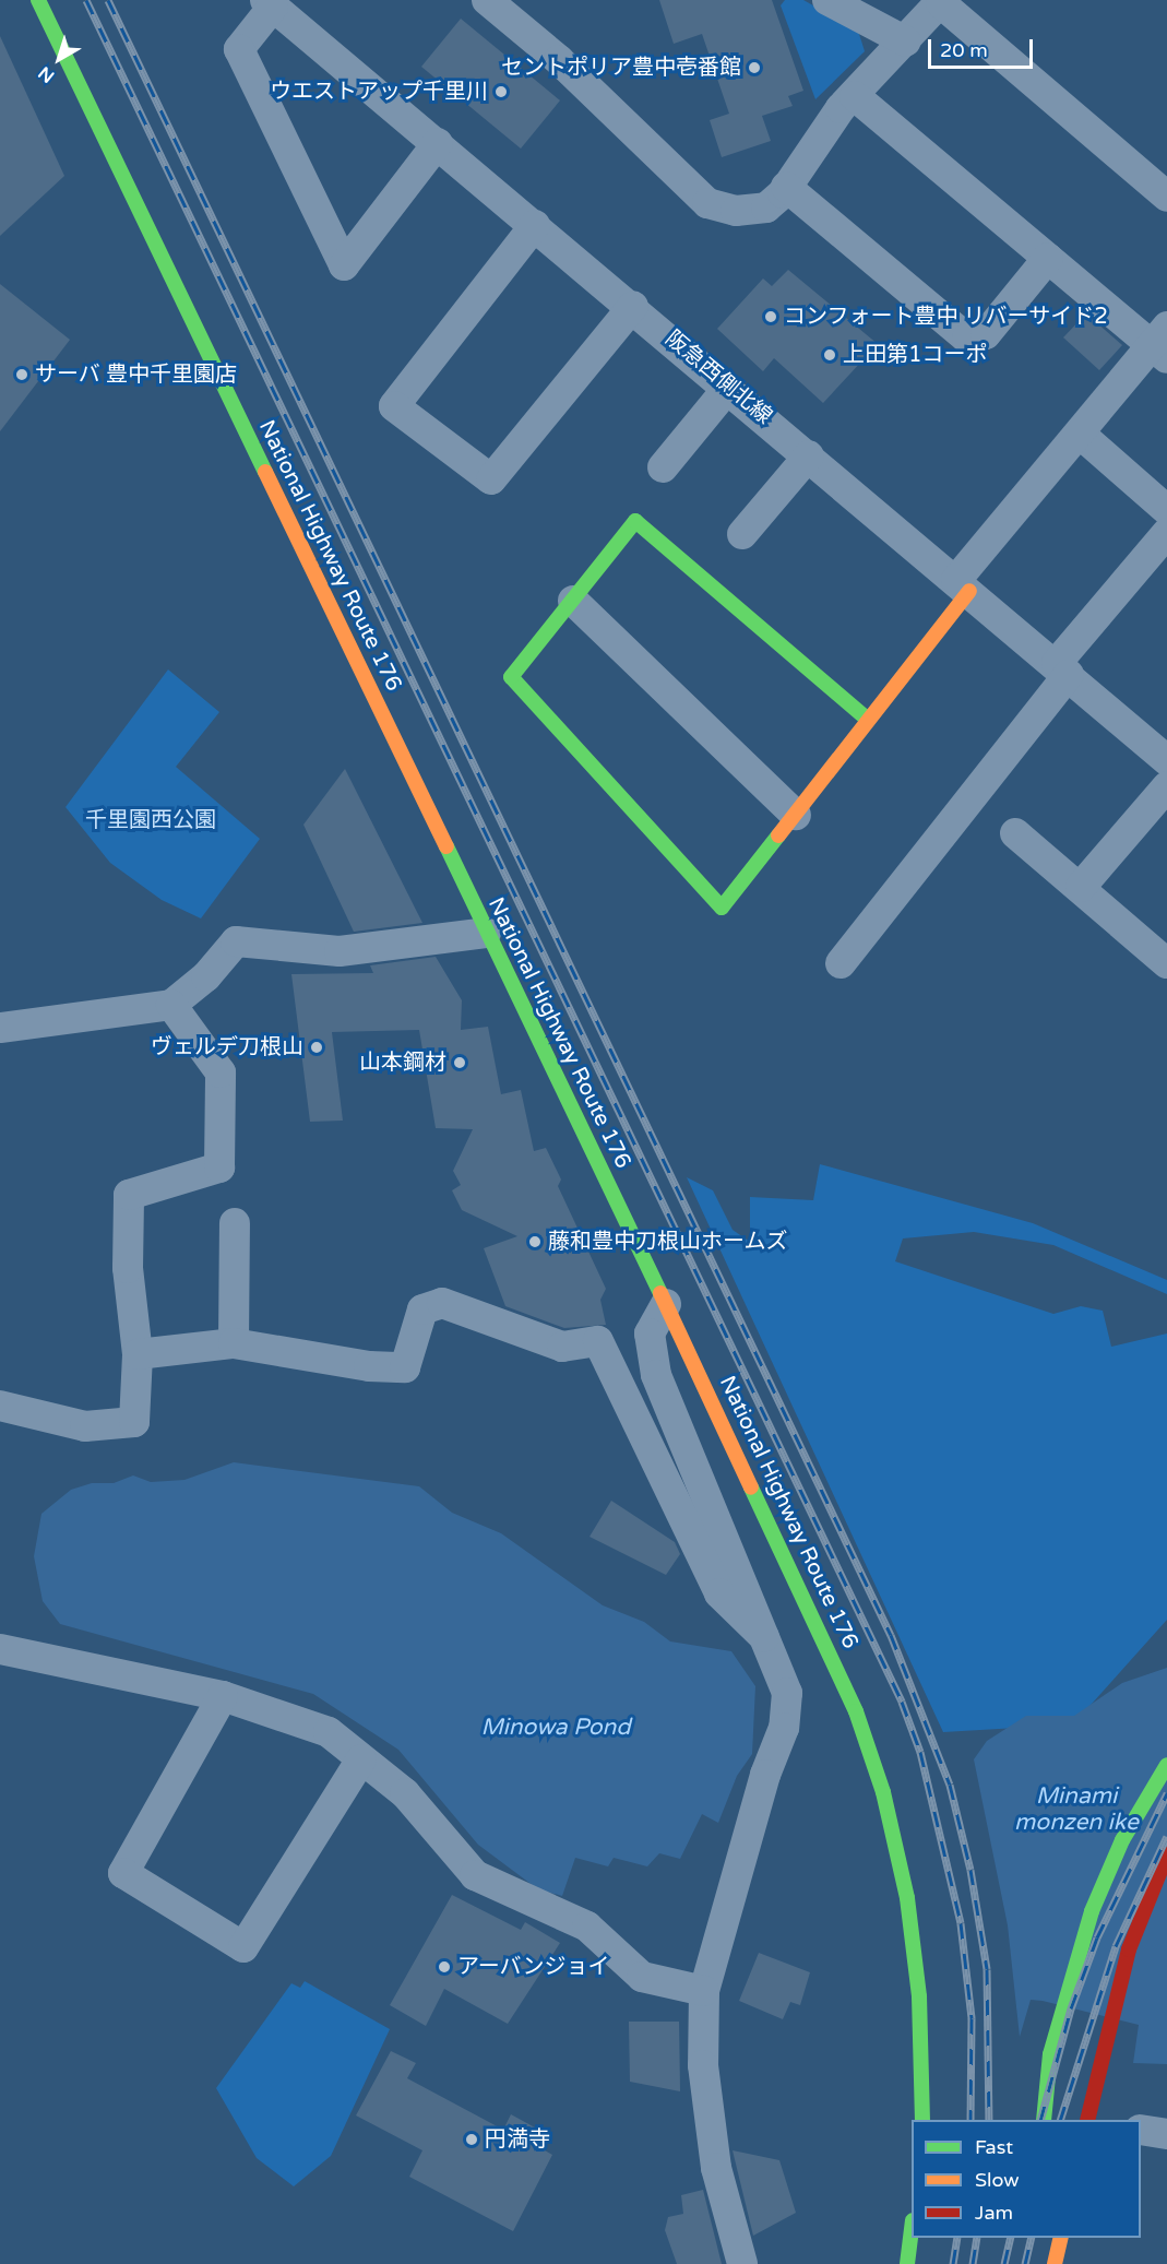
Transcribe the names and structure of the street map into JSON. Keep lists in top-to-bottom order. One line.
{"streets":{"main road":["National Highway Route 176"],"street":["阪急西側北線"]},"water":["Minowa Pond","Minami monzen ike"],"parks":["千里園西公園"],"places":["セントポリア豊中壱番館","ウエストアップ千里川","コンフォート豊中 リバーサイド2","上田第1コーポ","サーバ 豊中千里園店","ヴェルデ刀根山","山本鋼材","藤和豊中刀根山ホームズ","アーバンジョイ","円満寺"],"legend":["Fast","Slow","Jam"],"scale_bar":"20 m","north":"bottom left"}
